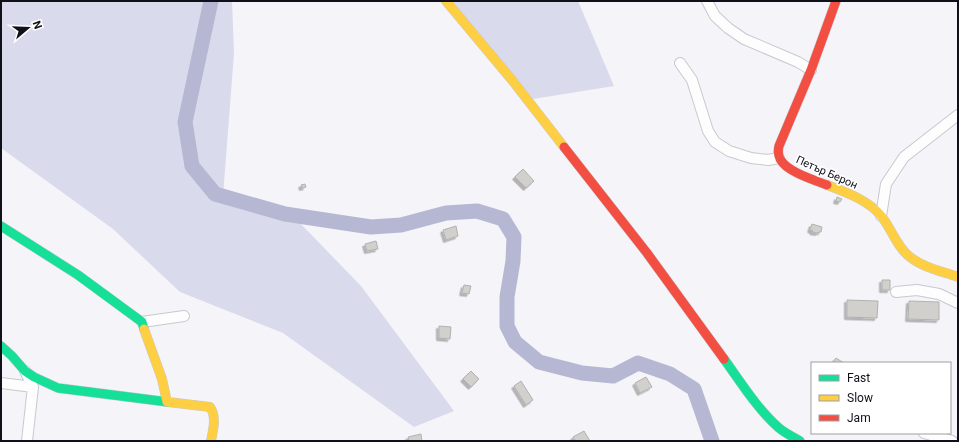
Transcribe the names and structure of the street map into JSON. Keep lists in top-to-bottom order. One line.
{"streets":{"street":["Петър Берон"]},"legend":["Fast","Slow","Jam"],"north":"right"}
